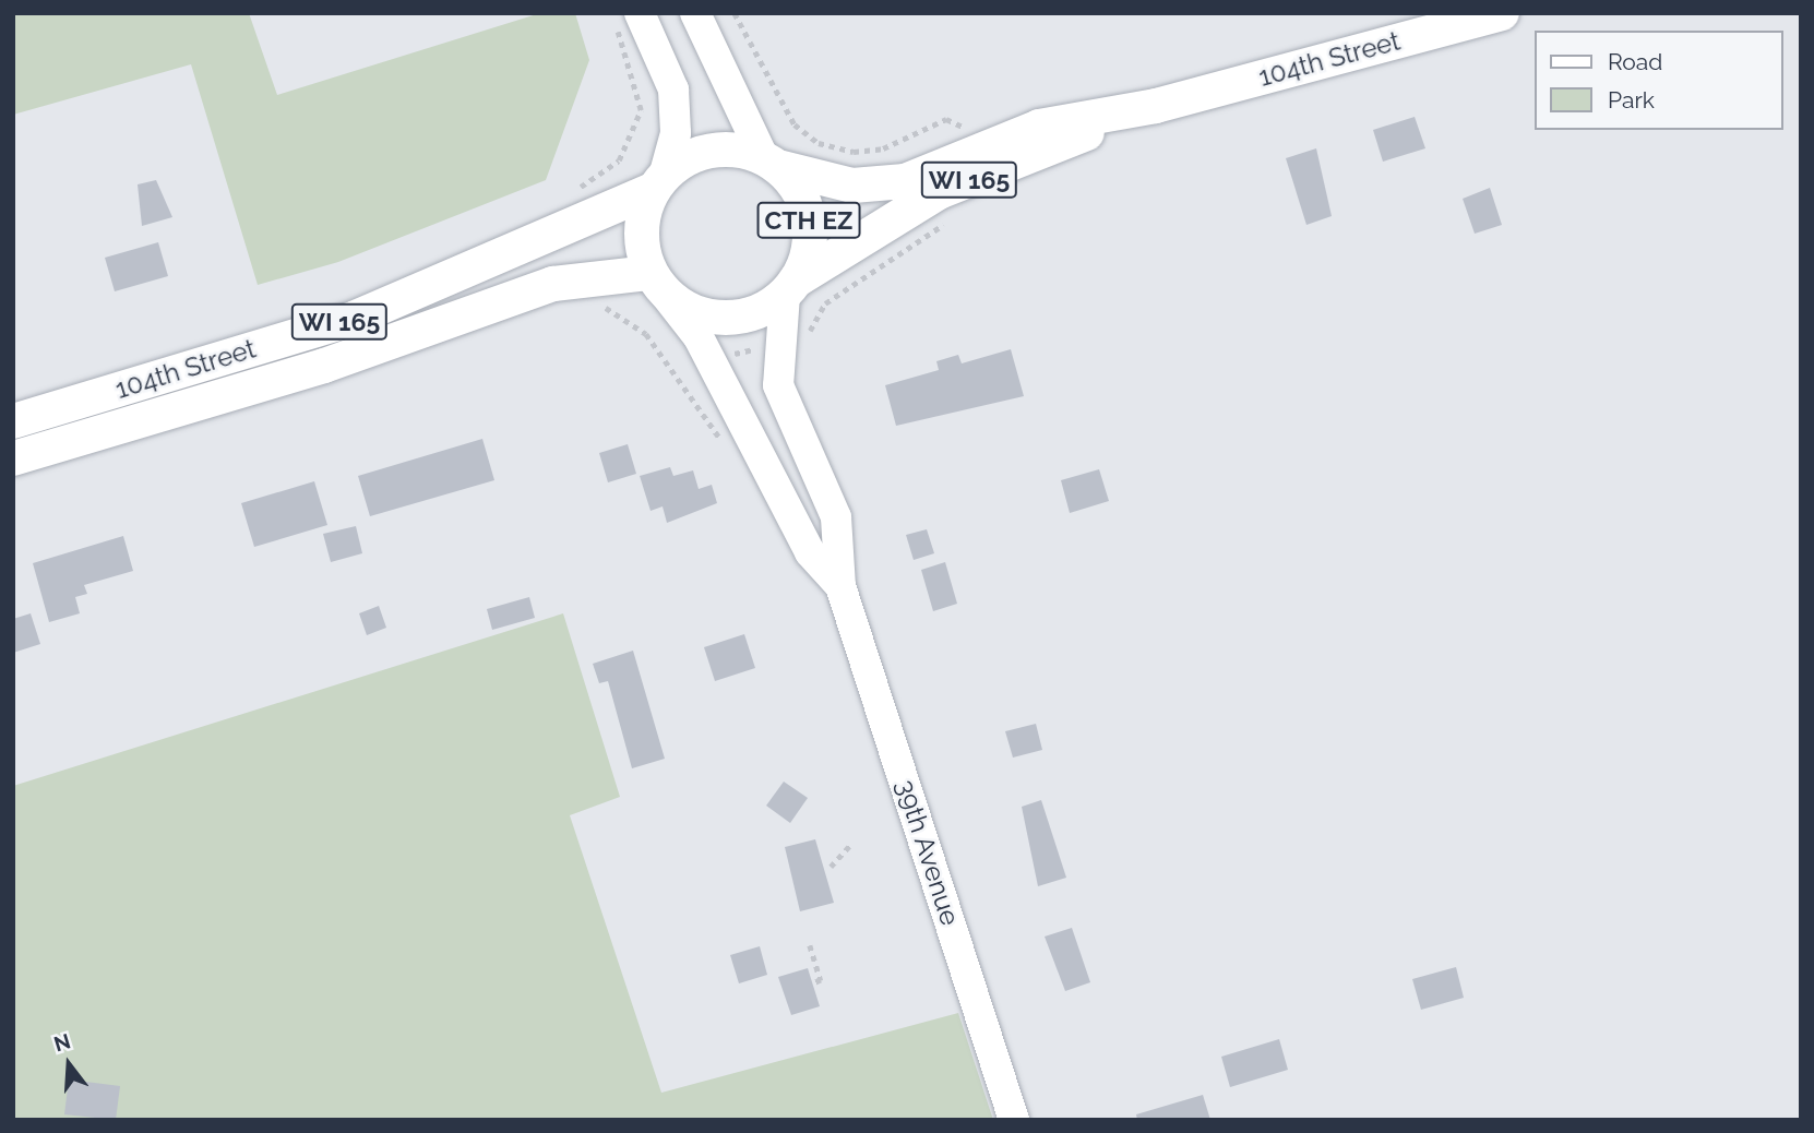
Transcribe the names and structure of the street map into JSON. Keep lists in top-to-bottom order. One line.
{"streets":{"main road":["104th Street","WI 165","CTH EZ","39th Avenue"]},"crossings":[["104th Street","WI 165"],["104th Street","CTH EZ"],["104th Street","39th Avenue"],["WI 165","CTH EZ"],["WI 165","39th Avenue"],["CTH EZ","39th Avenue"]],"legend":["Road","Park"],"north":"top"}
